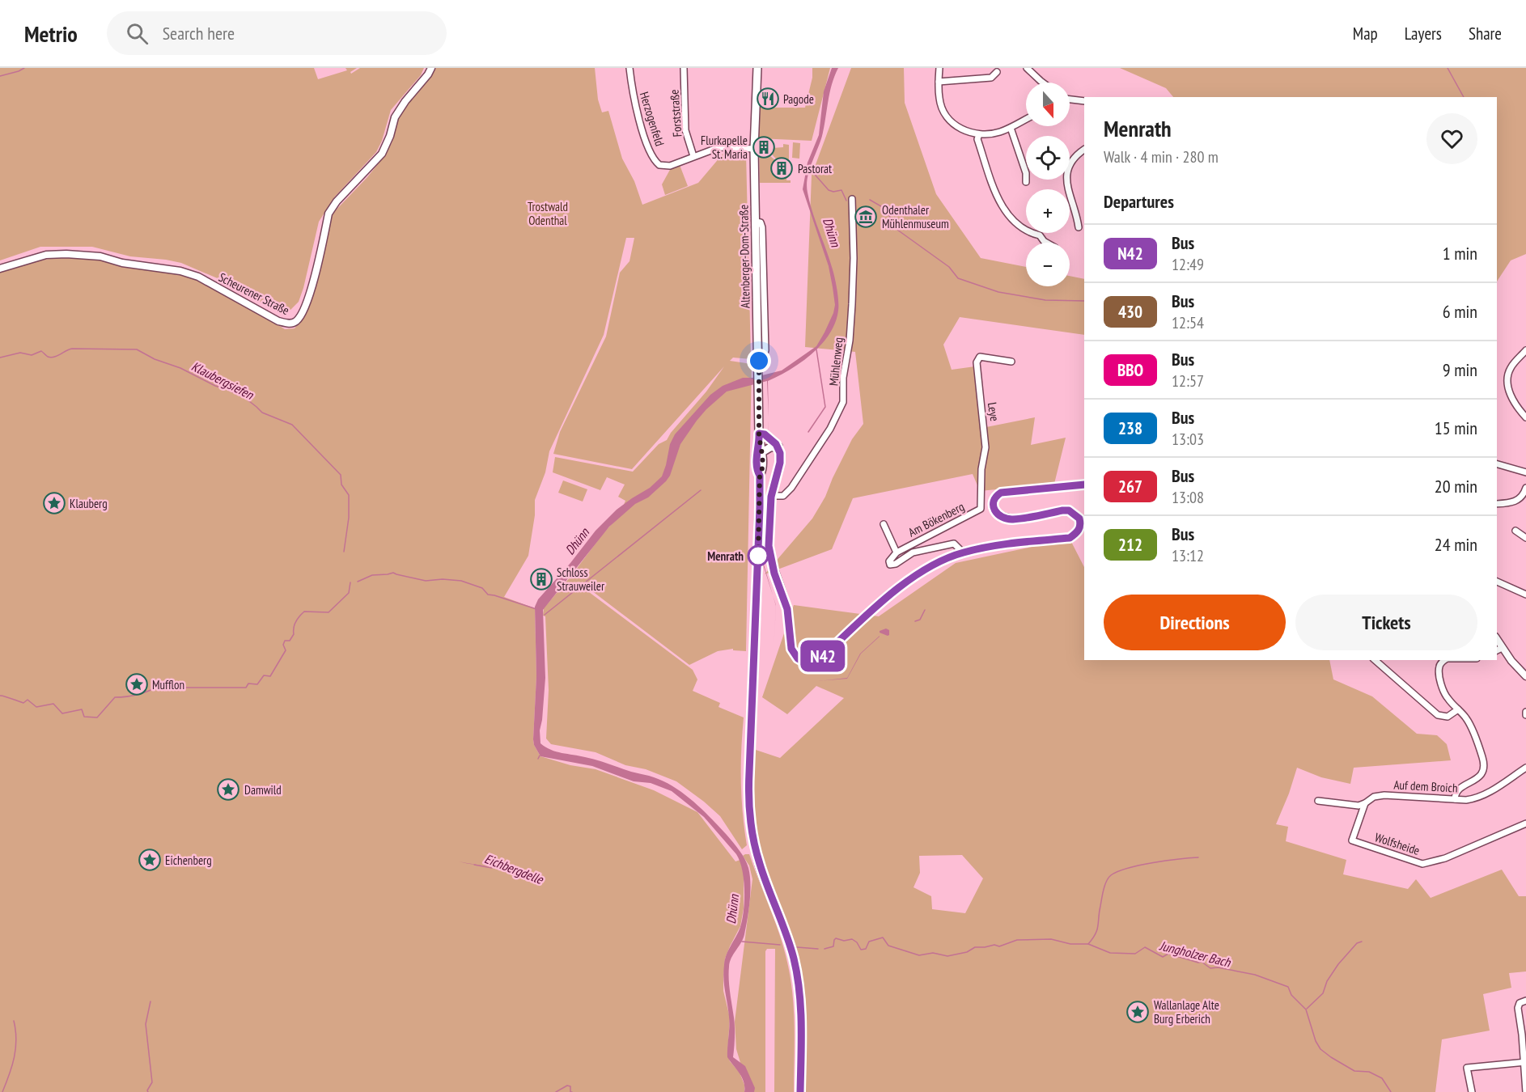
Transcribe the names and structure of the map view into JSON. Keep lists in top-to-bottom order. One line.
{"streets":{"main road":["Altenberger-Dom-Straße"],"street":["Forststraße","Herzogenfeld","Scheurener Straße","Mühlenweg","Leye","Am Bökenberg","Auf dem Broich","Wolfsheide"]},"crossings":[["Forststraße","Herzogenfeld"],["Herzogenfeld","Altenberger-Dom-Straße"],["Leye","Am Bökenberg"],["Auf dem Broich","Wolfsheide"]],"water":["Dhünn","Klaubergsiefen","Eichbergdelle","Jungholzer Bach"],"parks":["Trostwald Odenthal"],"places":{"restaurant":["Pagode"],"building":["Flurkapelle St. Maria","Pastorat","Schloss Strauweiler"],"museum":["Odenthaler Mühlenmuseum"],"place":["Klauberg","Mufflon","Damwild","Eichenberg","Wallanlage Alte Burg Erberich"],"other":["Menrath"]},"lines":["bus line N42"],"north":"bottom","page":{"header":"Metrio","search":"Search here","nav":["Map","Layers","Share"],"on_map":"N42","map_buttons":["+","−"],"heading":[["Menrath","Walk · 4 min · 280 m"],"Departures"],"list":[{"mark":"N42","name":"Bus","note":"12:49","value":"1 min"},{"mark":"430","name":"Bus","note":"12:54","value":"6 min"},{"mark":"BBO","name":"Bus","note":"12:57","value":"9 min"},{"mark":"238","name":"Bus","note":"13:03","value":"15 min"},{"mark":"267","name":"Bus","note":"13:08","value":"20 min"},{"mark":"212","name":"Bus","note":"13:12","value":"24 min"}],"buttons":["Directions","Tickets"]}}
